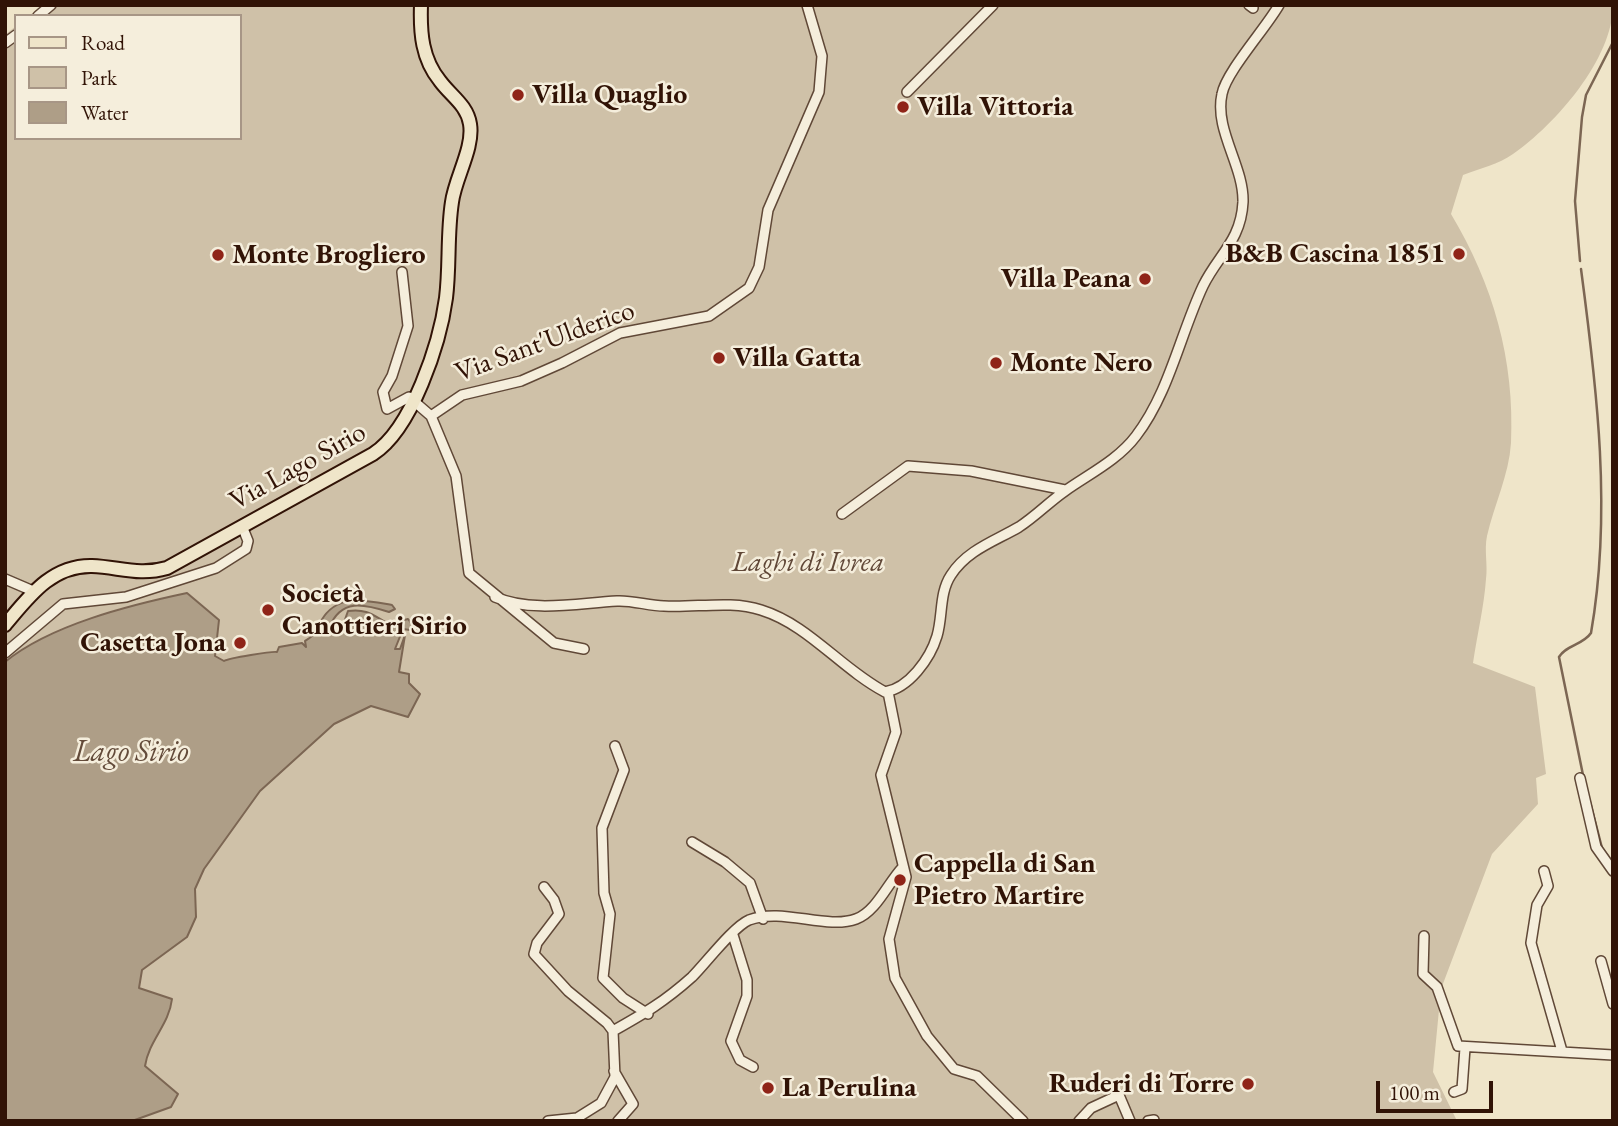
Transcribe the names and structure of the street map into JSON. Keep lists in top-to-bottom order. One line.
{"streets":{"main road":["Via Lago Sirio"],"street":["Via Sant'Ulderico"]},"water":["Lago Sirio"],"parks":["Laghi di Ivrea"],"places":["Villa Quaglio","Villa Vittoria","B&B Cascina 1851","Monte Brogliero","Villa Peana","Villa Gatta","Monte Nero","Società Canottieri Sirio","Casetta Jona","Cappella di San Pietro Martire","Ruderi di Torre","La Perulina"],"legend":["Road","Park","Water"],"scale_bar":"100 m"}
